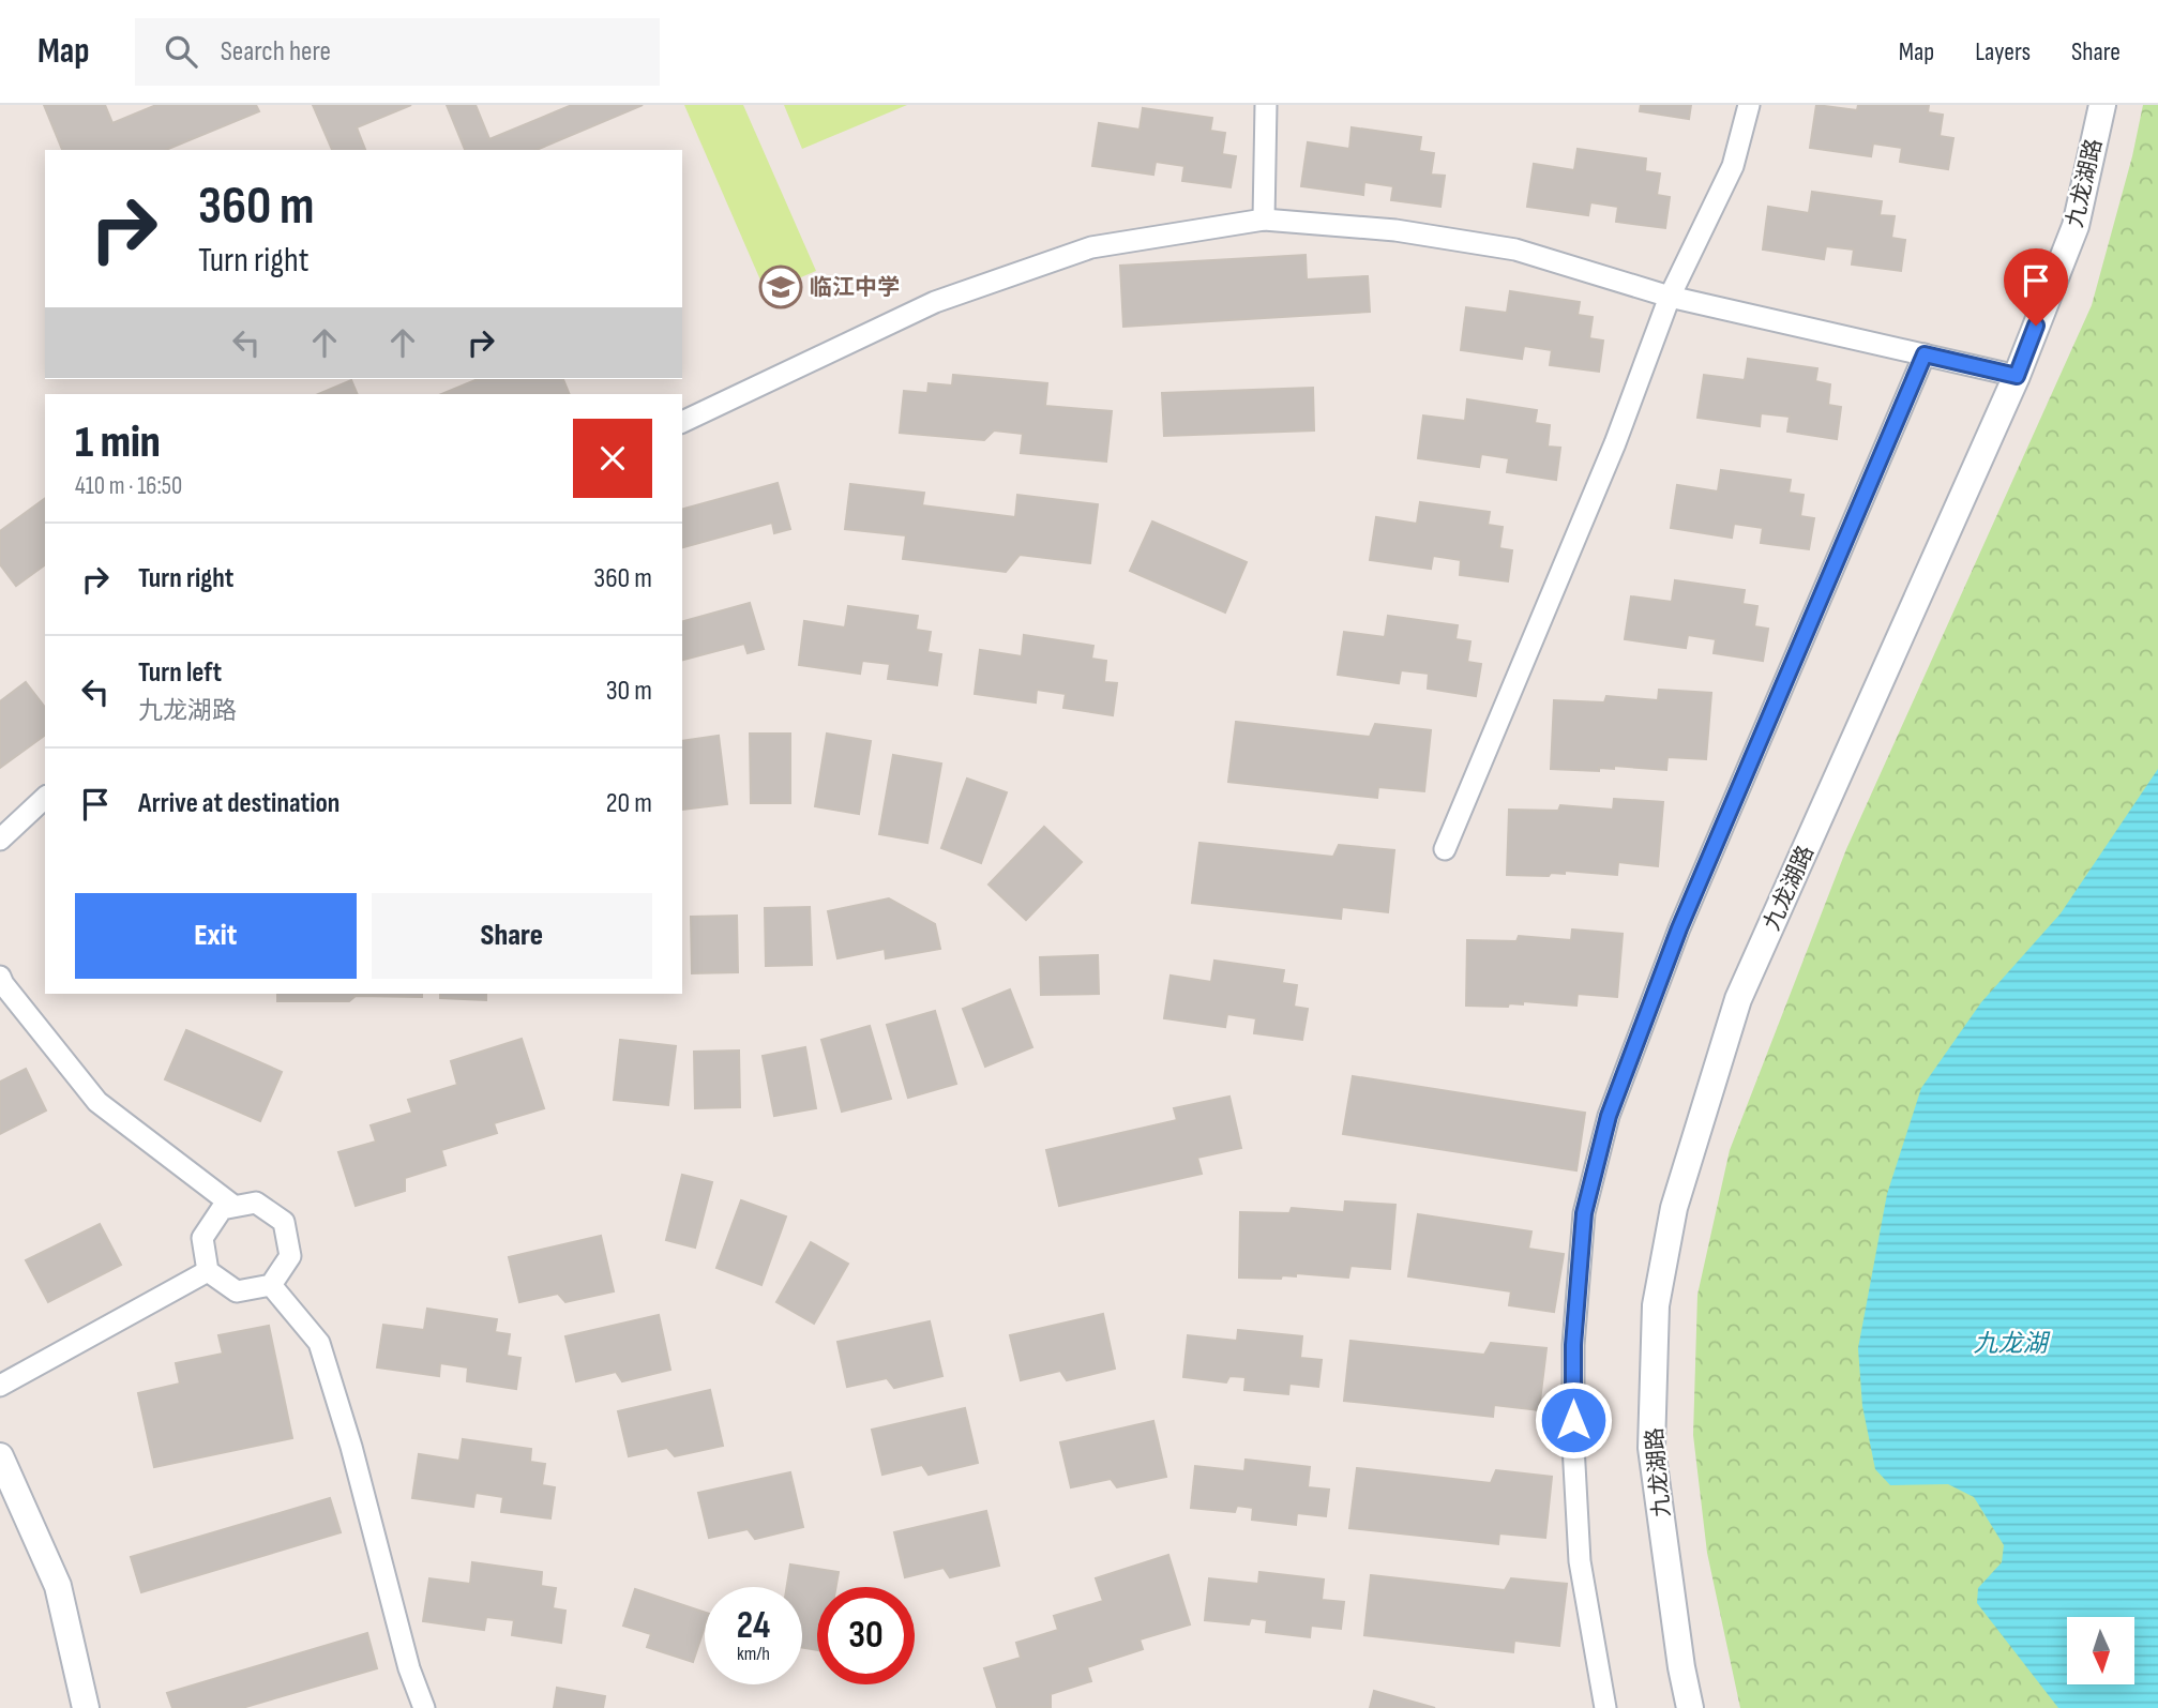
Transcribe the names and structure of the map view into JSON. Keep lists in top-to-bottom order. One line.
{"streets":{"street":["九龙湖路"]},"water":["九龙湖"],"places":{"school or university":["临江中学"]},"north":"bottom","page":{"header":"Map","search":"Search here","nav":["Map","Layers","Share"],"turn":["360 m","Turn right"],"heading":["1 min","410 m · 16:50"],"list":[{"name":"Turn right","value":"360 m"},{"name":"Turn left","note":"九龙湖路","value":"30 m"},{"name":"Arrive at destination","value":"20 m"}],"buttons":["Exit","Share"],"speed":"24 km/h","limit":"30"}}
